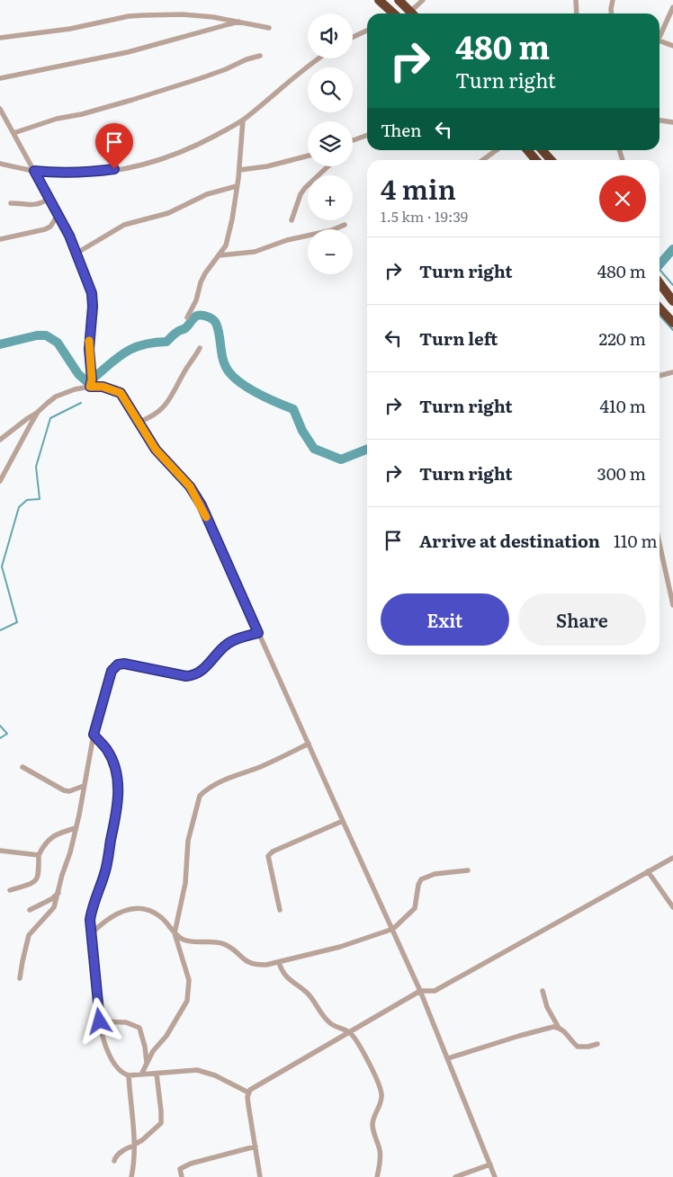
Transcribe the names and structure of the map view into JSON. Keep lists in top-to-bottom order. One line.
{"page":{"map_buttons":["+","−"],"turn":["480 m","Turn right"],"then":"Then","heading":["4 min","1.5 km · 19:39"],"list":[{"name":"Turn right","value":"480 m"},{"name":"Turn left","value":"220 m"},{"name":"Turn right","value":"410 m"},{"name":"Turn right","value":"300 m"},{"name":"Arrive at destination","value":"110 m"}],"buttons":["Exit","Share"]}}
